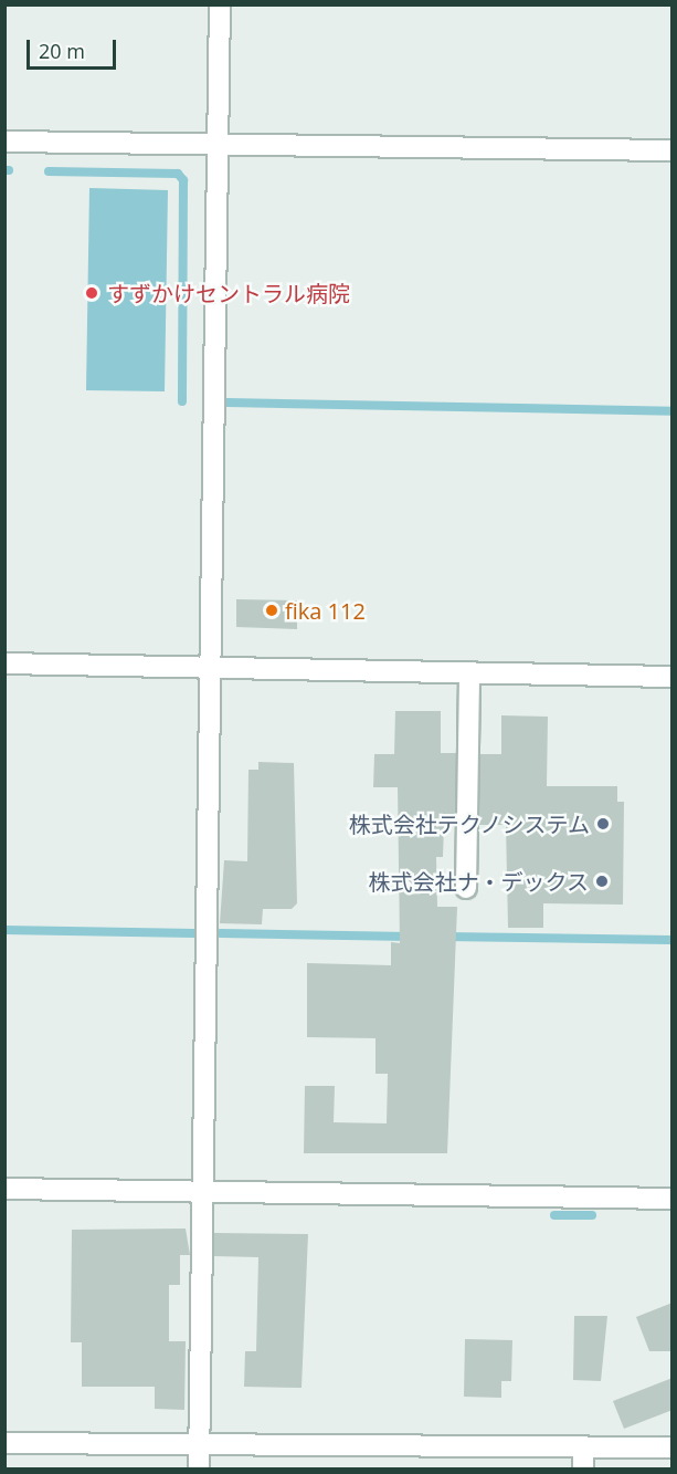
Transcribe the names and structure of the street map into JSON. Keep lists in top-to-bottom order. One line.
{"places":["すずかけセントラル病院","fika 112","株式会社テクノシステム","株式会社ナ・デックス"],"scale_bar":"20 m"}
